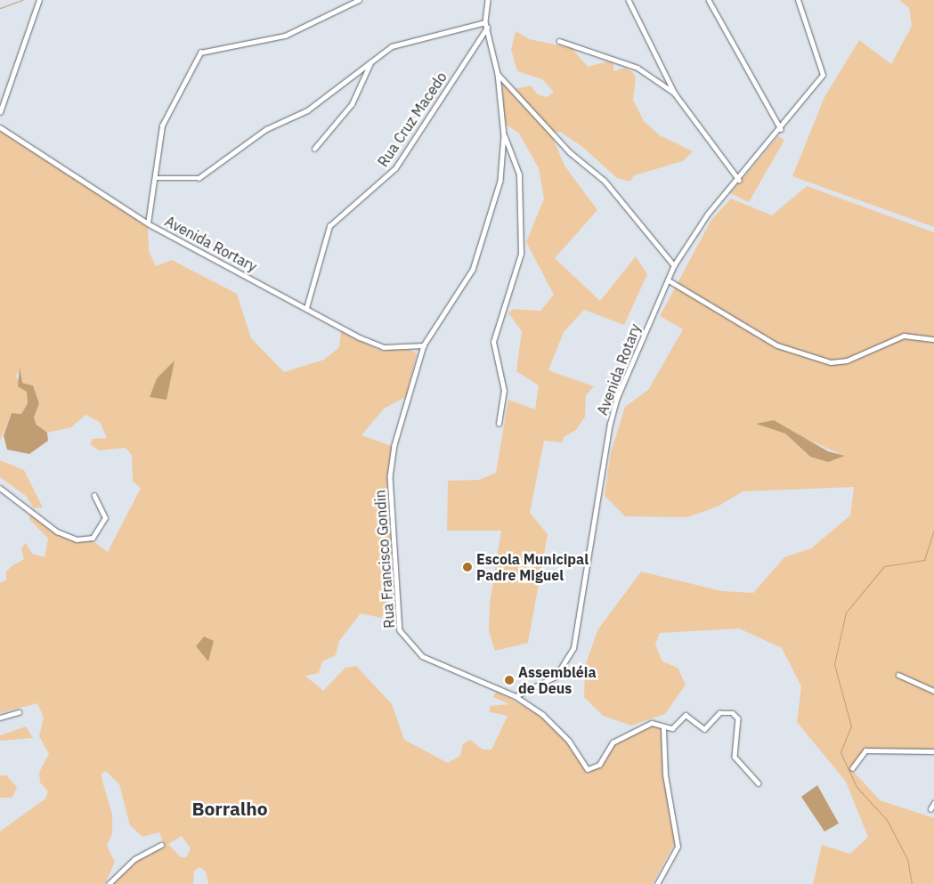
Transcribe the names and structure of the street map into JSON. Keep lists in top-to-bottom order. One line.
{"streets":{"street":["Rua Cruz Macedo","Avenida Rortary","Avenida Rotary","Rua Francisco Gondin"]},"crossings":[["Rua Cruz Macedo","Avenida Rortary"],["Rua Cruz Macedo","Rua Francisco Gondin"],["Avenida Rortary","Rua Francisco Gondin"],["Avenida Rotary","Rua Francisco Gondin"]],"districts":["Borralho"],"places":["Escola Municipal Padre Miguel","Assembléia de Deus"]}
